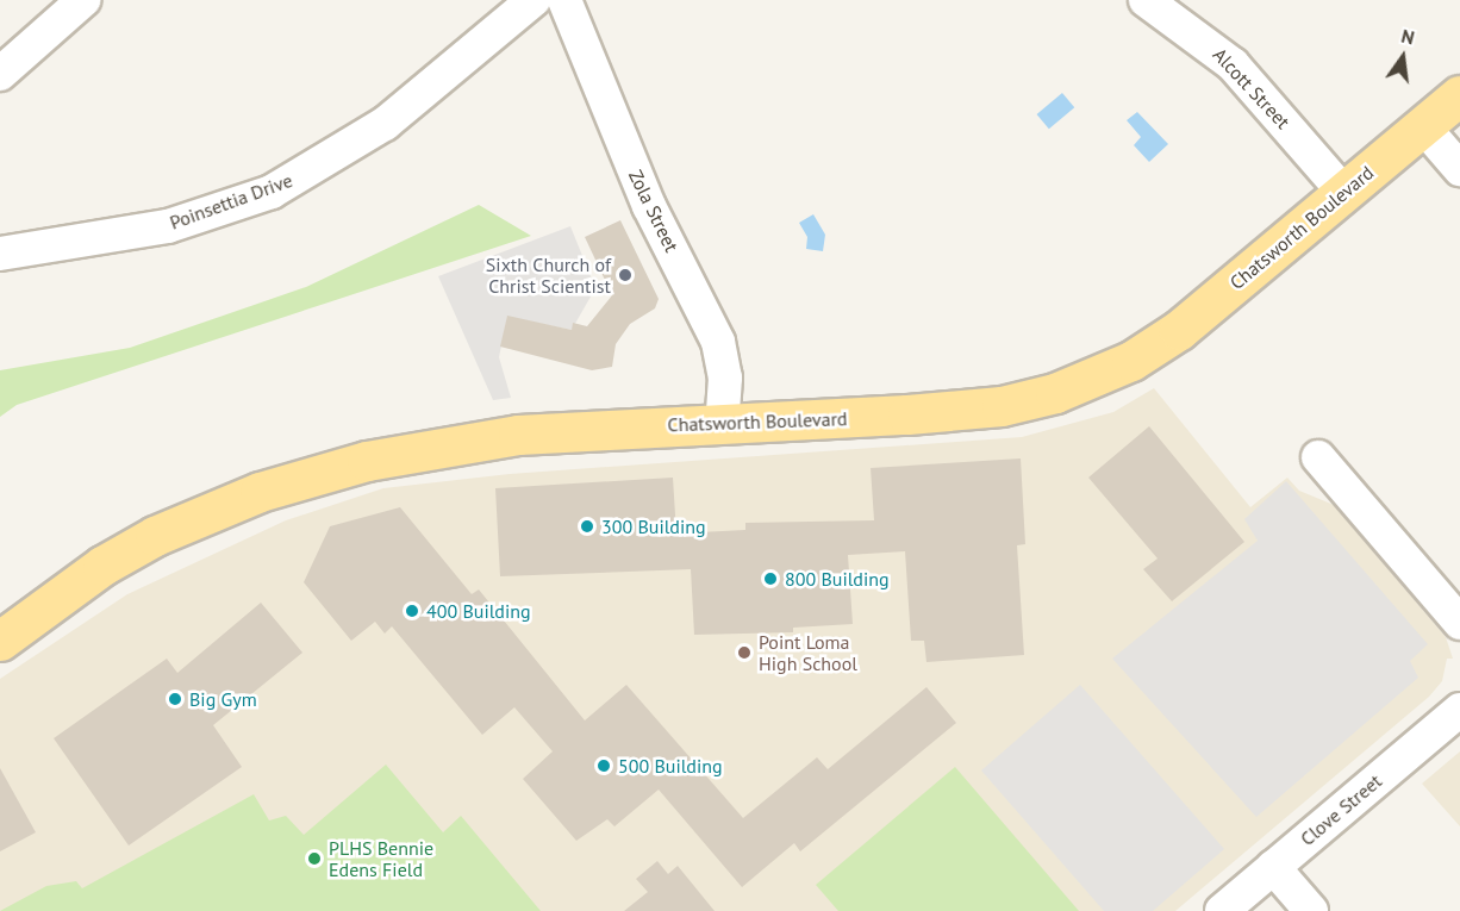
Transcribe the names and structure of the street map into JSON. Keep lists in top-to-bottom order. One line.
{"streets":{"main road":["Chatsworth Boulevard"],"street":["Alcott Street","Poinsettia Drive","Zola Street","Clove Street"]},"crossings":[["Alcott Street","Chatsworth Boulevard"],["Zola Street","Chatsworth Boulevard"]],"places":["Sixth Church of Christ Scientist","300 Building","800 Building","400 Building","Point Loma High School","Big Gym","500 Building","PLHS Bennie Edens Field"],"north":"top"}
